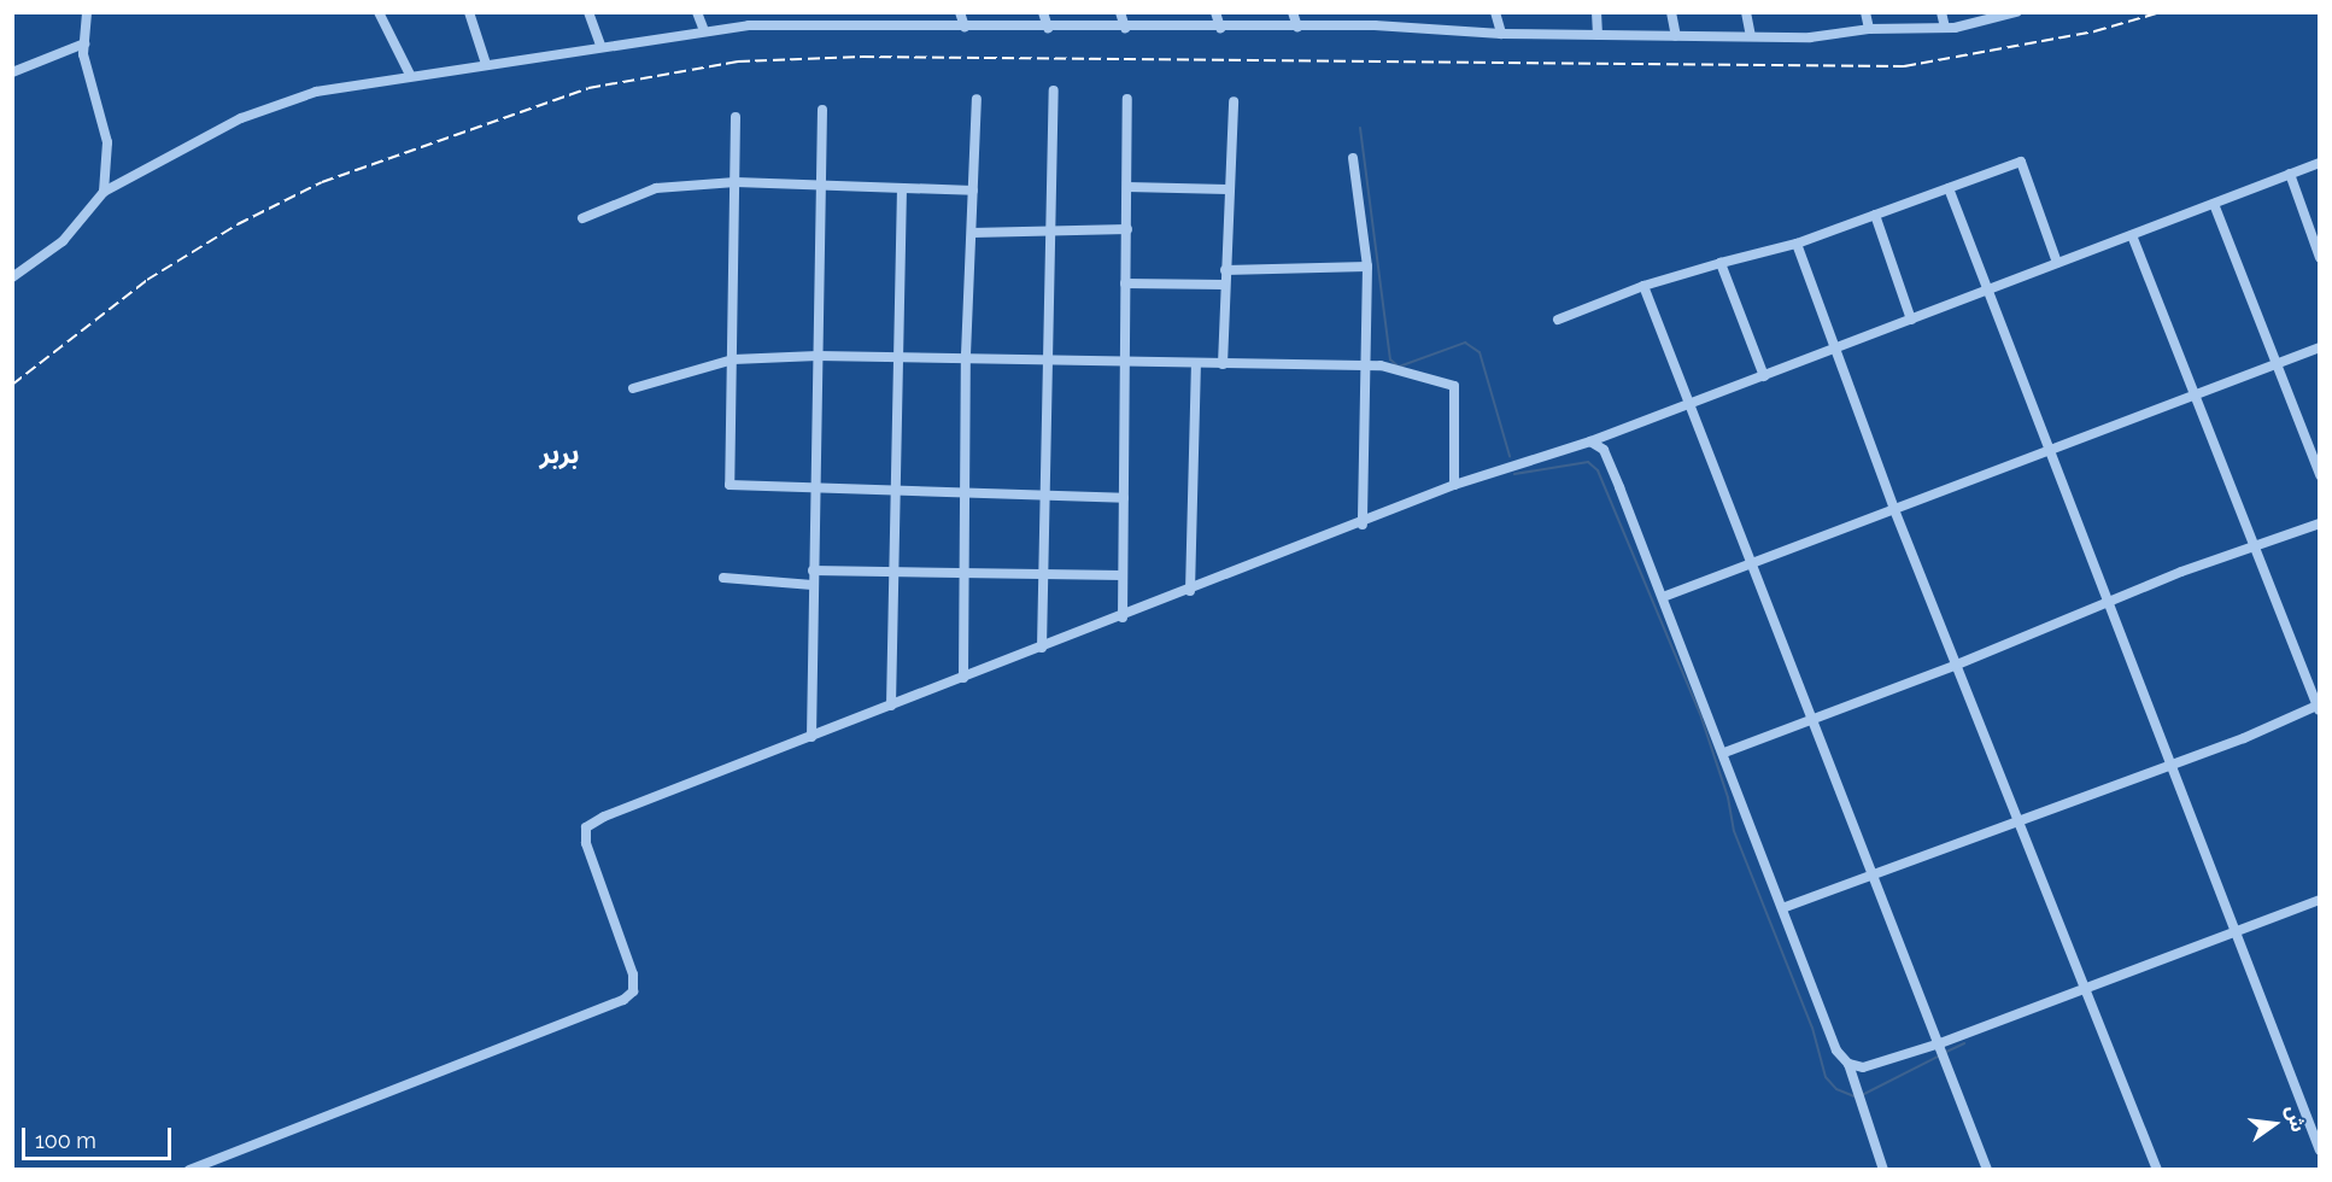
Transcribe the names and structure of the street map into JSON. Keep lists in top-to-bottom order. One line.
{"districts":["بربر"],"scale_bar":"100 m","north":"right"}
